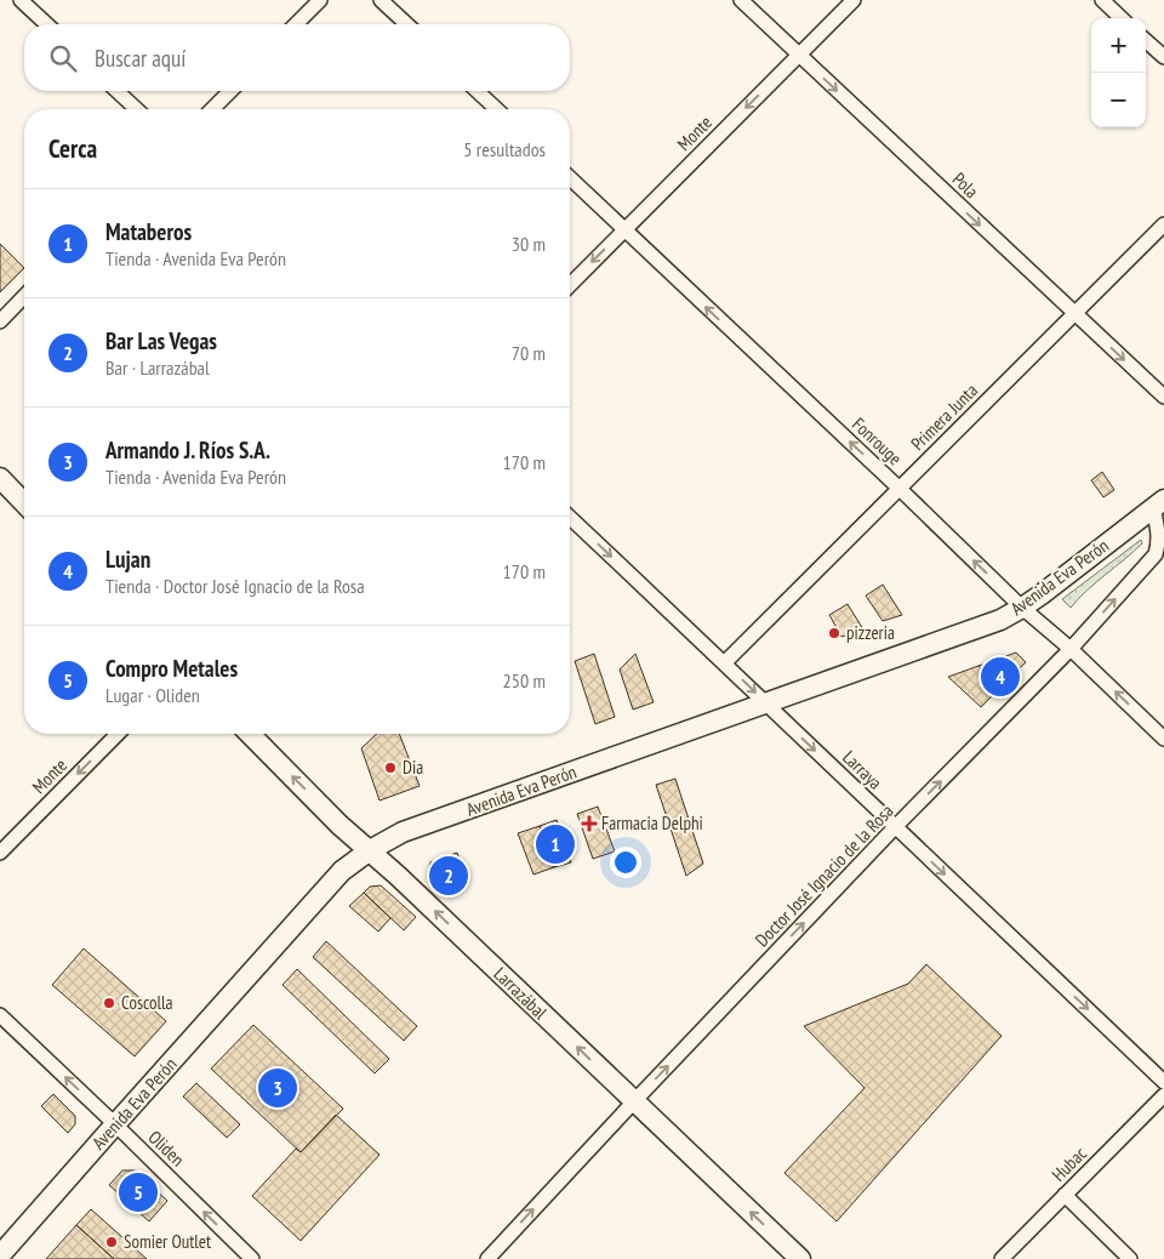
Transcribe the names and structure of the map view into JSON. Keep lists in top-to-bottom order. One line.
{"streets":{"main road":["Avenida Eva Perón","Larrazábal"],"street":["Monte","Pola","Primera Junta","Fonrouge","Larraya","Doctor José Ignacio de la Rosa","Oliden","Hubac"]},"crossings":[["Monte","Pola"],["Monte","Fonrouge"],["Pola","Primera Junta"],["Primera Junta","Fonrouge"],["Primera Junta","Larraya"],["Fonrouge","Avenida Eva Perón"],["Fonrouge","Doctor José Ignacio de la Rosa"],["Avenida Eva Perón","Larraya"],["Avenida Eva Perón","Doctor José Ignacio de la Rosa"],["Avenida Eva Perón","Larrazábal"],["Avenida Eva Perón","Oliden"],["Larraya","Doctor José Ignacio de la Rosa"],["Doctor José Ignacio de la Rosa","Larrazábal"]],"one_way":["Monte","Pola","Fonrouge","Larraya","Doctor José Ignacio de la Rosa","Larrazábal","Oliden"],"places":{"other":["pizzeria","Dia","Coscolla","Somier Outlet"],"health":["Farmacia Delphi"]},"page":{"map_buttons":["+","−"],"search":"Buscar aquí","heading":["Cerca","5 resultados"],"list":[{"mark":"1","name":"Mataberos","note":"Tienda · Avenida Eva Perón","value":"30 m"},{"mark":"2","name":"Bar Las Vegas","note":"Bar · Larrazábal","value":"70 m"},{"mark":"3","name":"Armando J. Ríos S.A.","note":"Tienda · Avenida Eva Perón","value":"170 m"},{"mark":"4","name":"Lujan","note":"Tienda · Doctor José Ignacio de la Rosa","value":"170 m"},{"mark":"5","name":"Compro Metales","note":"Lugar · Oliden","value":"250 m"}],"pins":["4","1","2","3","5"]}}
